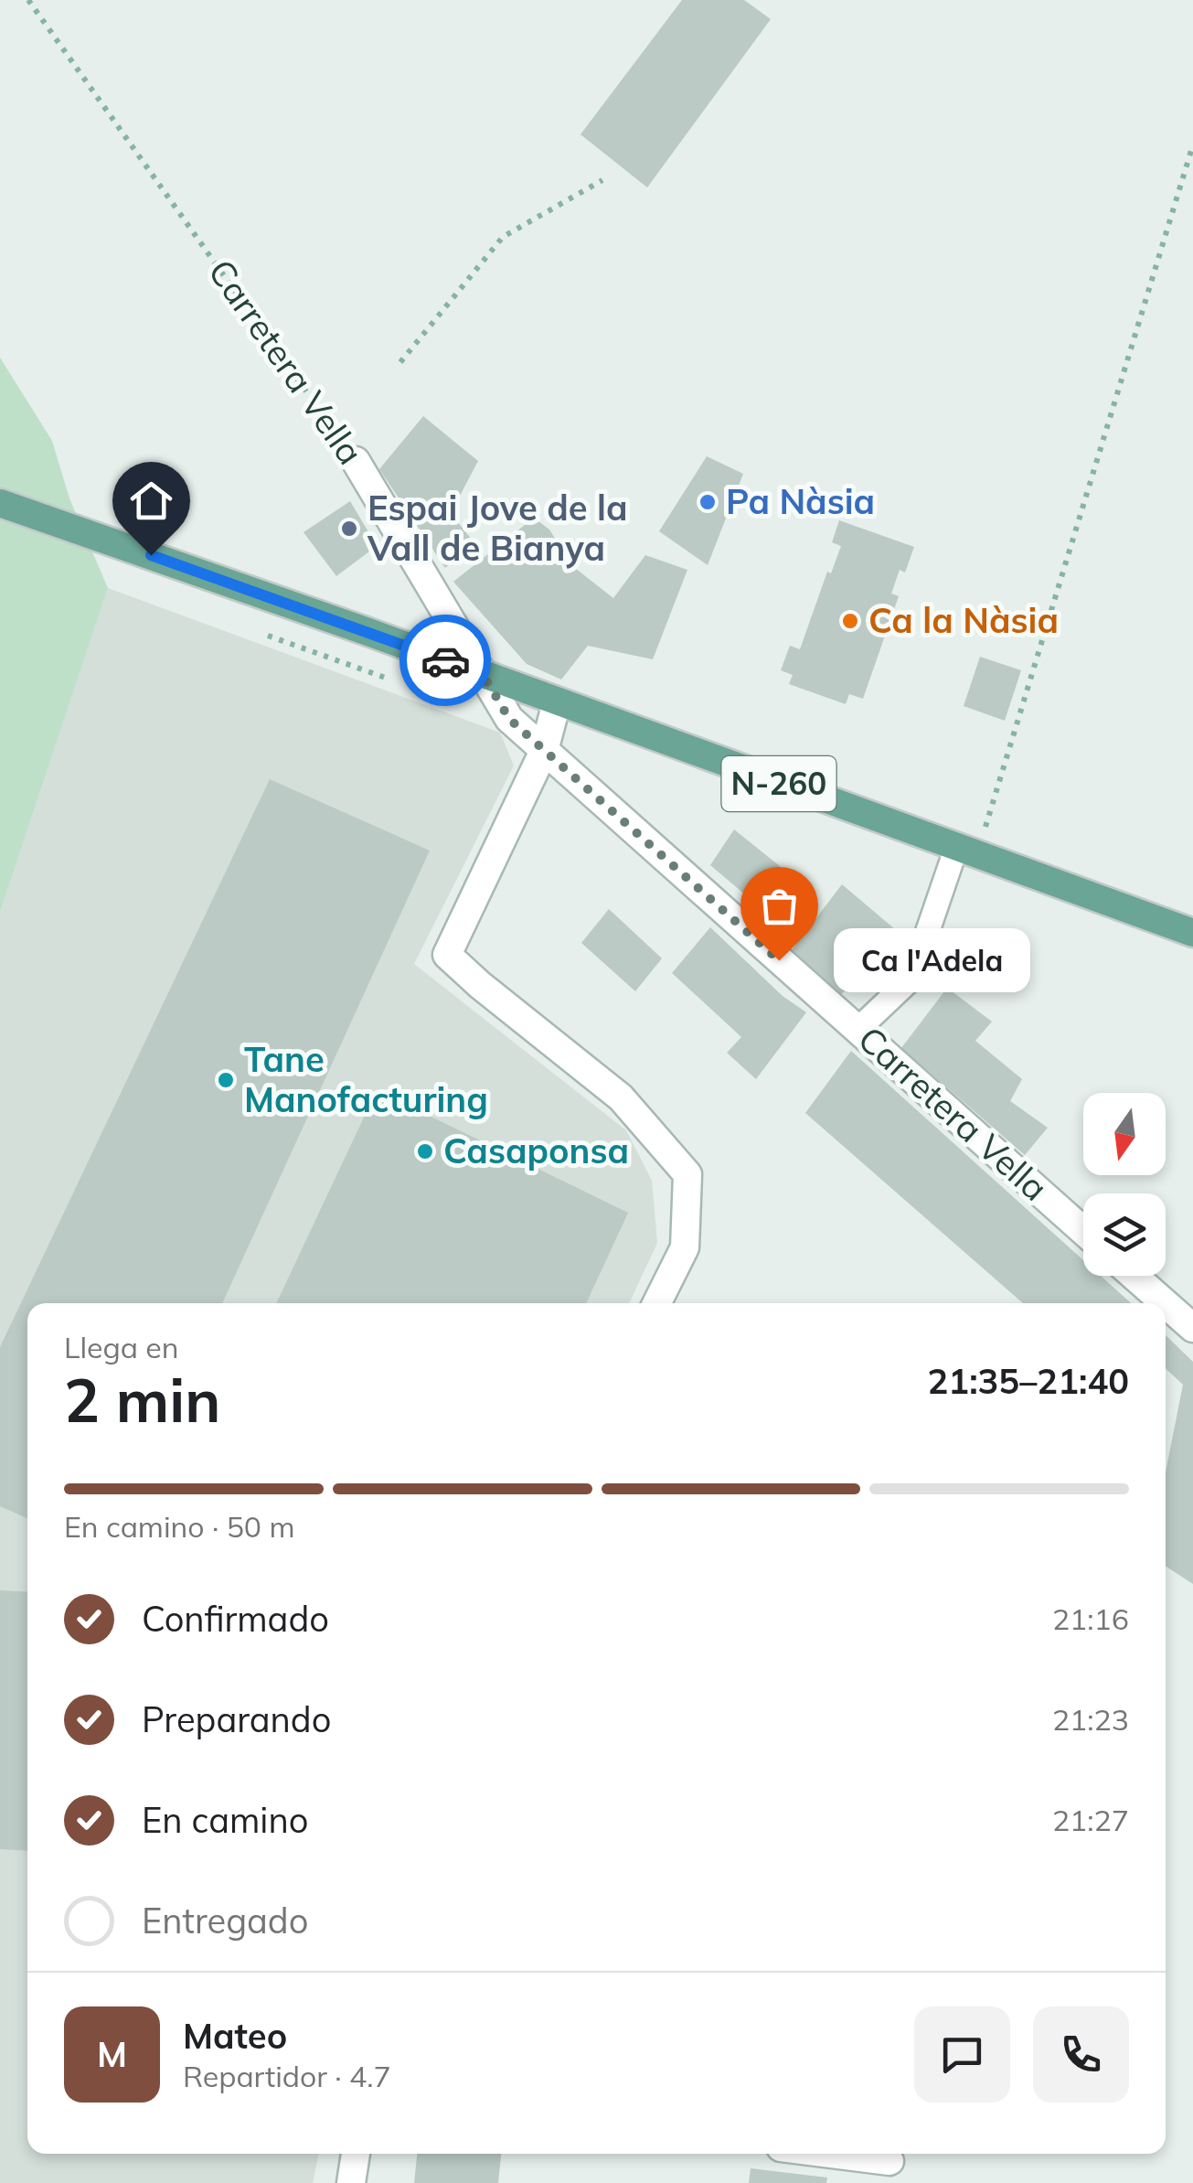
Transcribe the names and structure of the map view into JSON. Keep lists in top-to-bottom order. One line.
{"streets":{"main road":["N-260"],"street":["Carretera Vella"]},"crossings":[["Carretera Vella","N-260"]],"places":["Pa Nàsia","Espai Jove de la Vall de Bianya","Ca la Nàsia","Ca l'Adela","Tane Manofacturing","Casaponsa"],"north":"bottom","page":{"bubble":"Ca l'Adela","heading":["2 min","Llega en","21:35–21:40"],"panel":["Mateo","Repartidor · 4.7"],"bar":"En camino · 50 m","list":[["Confirmado","21:16"],["Preparando","21:23"],["En camino","21:27"],"Entregado"],"round":"M"}}
